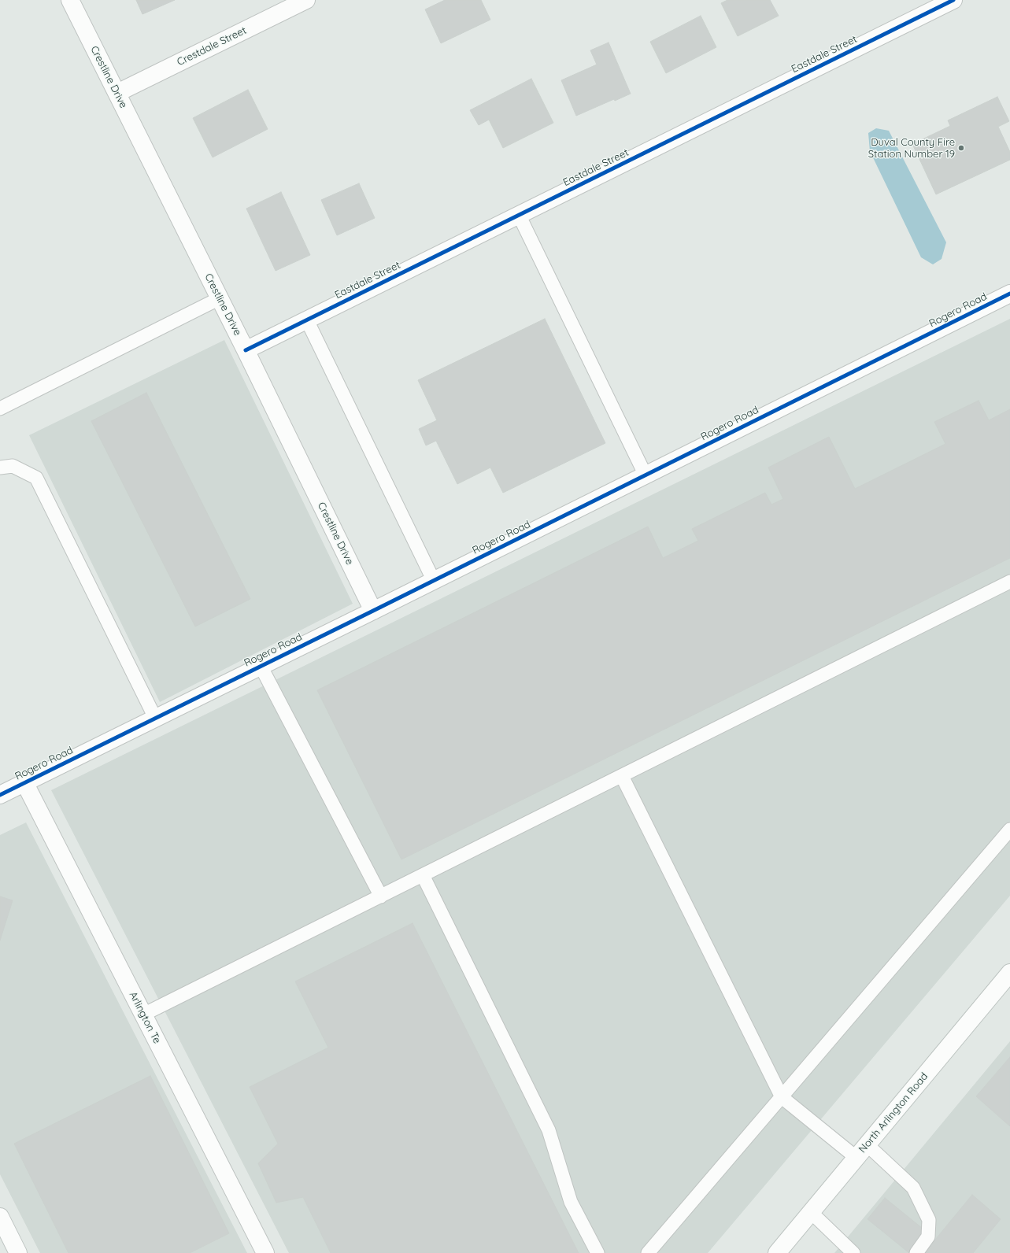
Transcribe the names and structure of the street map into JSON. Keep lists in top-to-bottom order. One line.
{"streets":{"street":["Crestdale Street","Eastdale Street","Crestline Drive","Rogero Road","Arlington Te","North Arlington Road"]},"crossings":[["Crestdale Street","Crestline Drive"],["Eastdale Street","Crestline Drive"],["Crestline Drive","Rogero Road"],["Rogero Road","Arlington Te"]],"places":["Duval County Fire Station Number 19"]}
